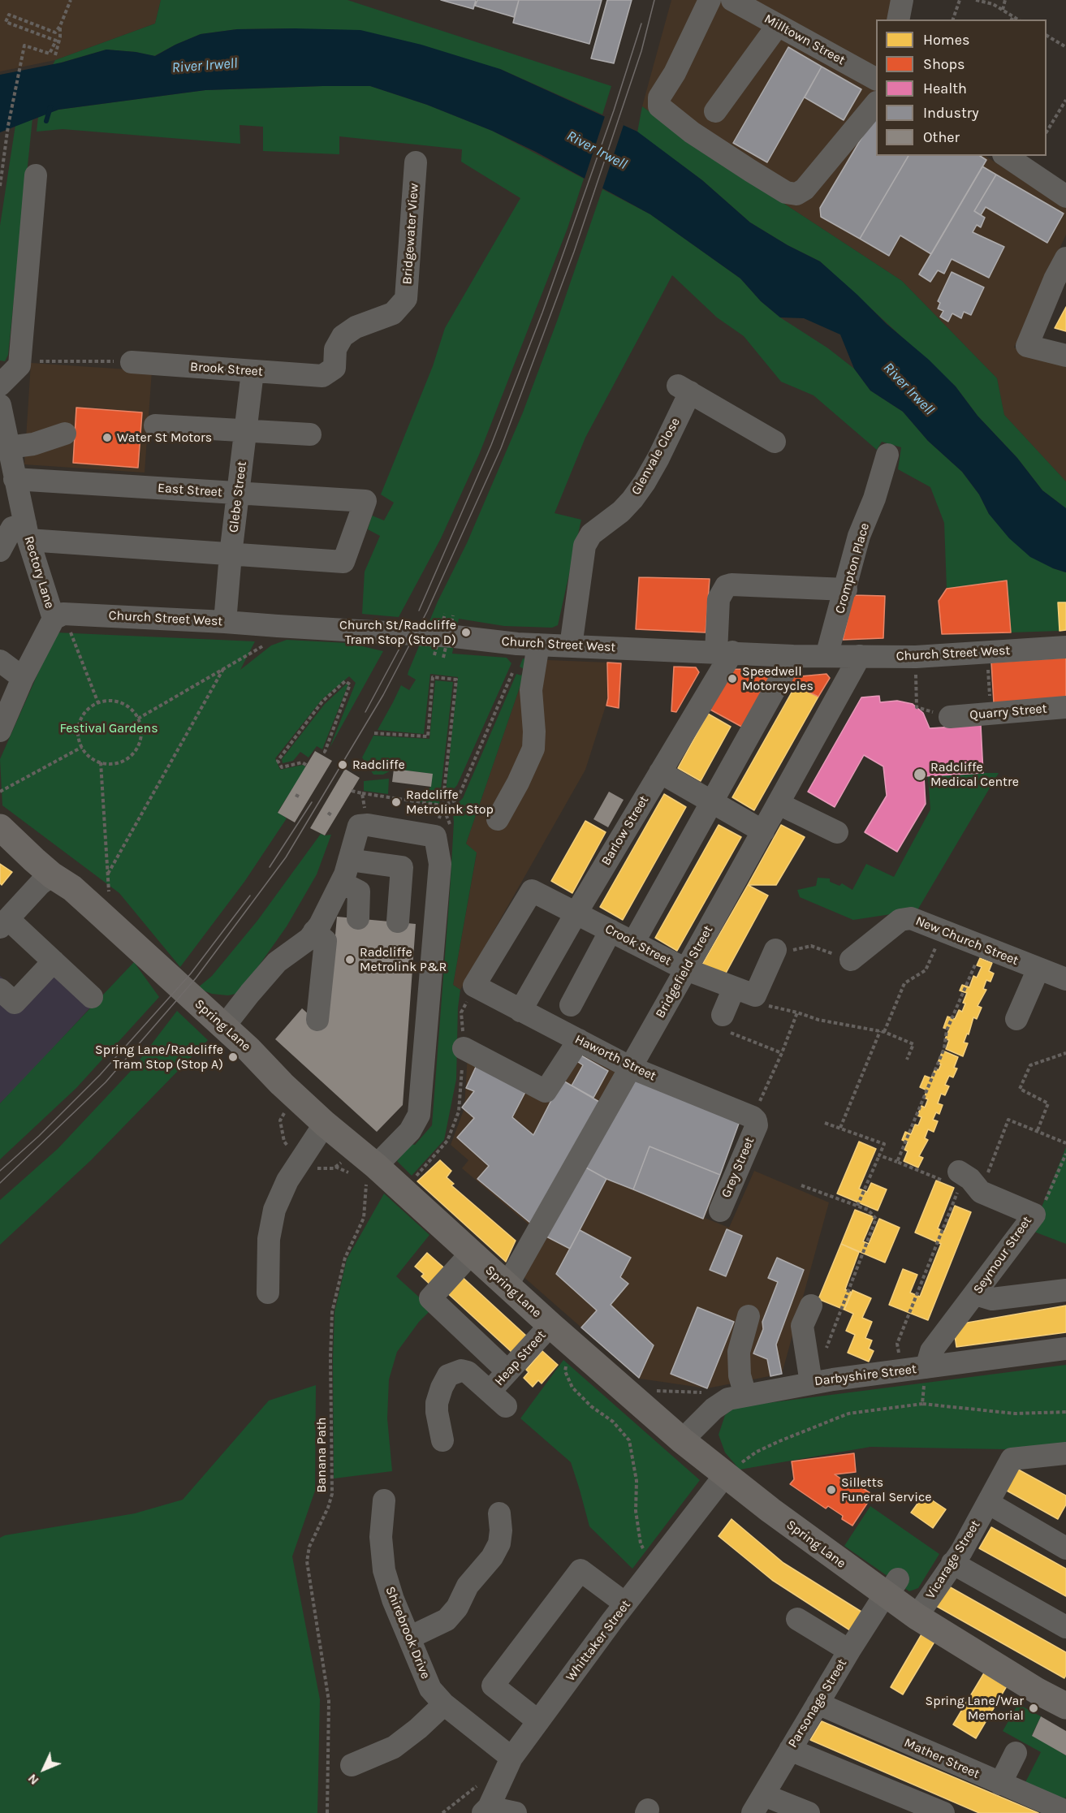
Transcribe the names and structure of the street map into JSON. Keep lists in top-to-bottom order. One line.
{"streets":{"main road":["Spring Lane"],"street":["Milltown Street","Bridgewater View","Brook Street","Glenvale Close","East Street","Glebe Street","Crompton Place","Rectory Lane","Church Street West","Quarry Street","Barlow Street","New Church Street","Crook Street","Bridgefield Street","Haworth Street","Grey Street","Seymour Street","Heap Street","Darbyshire Street","Vicarage Street","Shirebrook Drive","Whittaker Street","Parsonage Street","Mather Street"],"path":["Banana Path"]},"crossings":[["Bridgewater View","Brook Street"],["Brook Street","Glebe Street"],["Glenvale Close","Church Street West"],["East Street","Glebe Street"],["East Street","Rectory Lane"],["Glebe Street","Church Street West"],["Crompton Place","Church Street West"],["Rectory Lane","Church Street West"],["Church Street West","Barlow Street"],["Church Street West","Bridgefield Street"],["Barlow Street","Crook Street"],["Barlow Street","Haworth Street"],["Crook Street","Bridgefield Street"],["Crook Street","Haworth Street"],["Bridgefield Street","Spring Lane"],["Bridgefield Street","Haworth Street"],["Spring Lane","Heap Street"],["Spring Lane","Darbyshire Street"],["Spring Lane","Banana Path"],["Spring Lane","Vicarage Street"],["Spring Lane","Whittaker Street"],["Spring Lane","Parsonage Street"],["Haworth Street","Grey Street"],["Seymour Street","Darbyshire Street"],["Shirebrook Drive","Whittaker Street"],["Parsonage Street","Mather Street"]],"water":["River Irwell"],"parks":["Festival Gardens"],"places":["Water St Motors","Church St/Radcliffe Tram Stop (Stop D)","Speedwell Motorcycles","Radcliffe","Radcliffe Medical Centre","Radcliffe Metrolink Stop","Radcliffe Metrolink P&R","Spring Lane/Radcliffe Tram Stop (Stop A)","Silletts Funeral Service","Spring Lane/War Memorial"],"legend":["Homes","Shops","Health","Industry","Other"],"north":"bottom left"}
